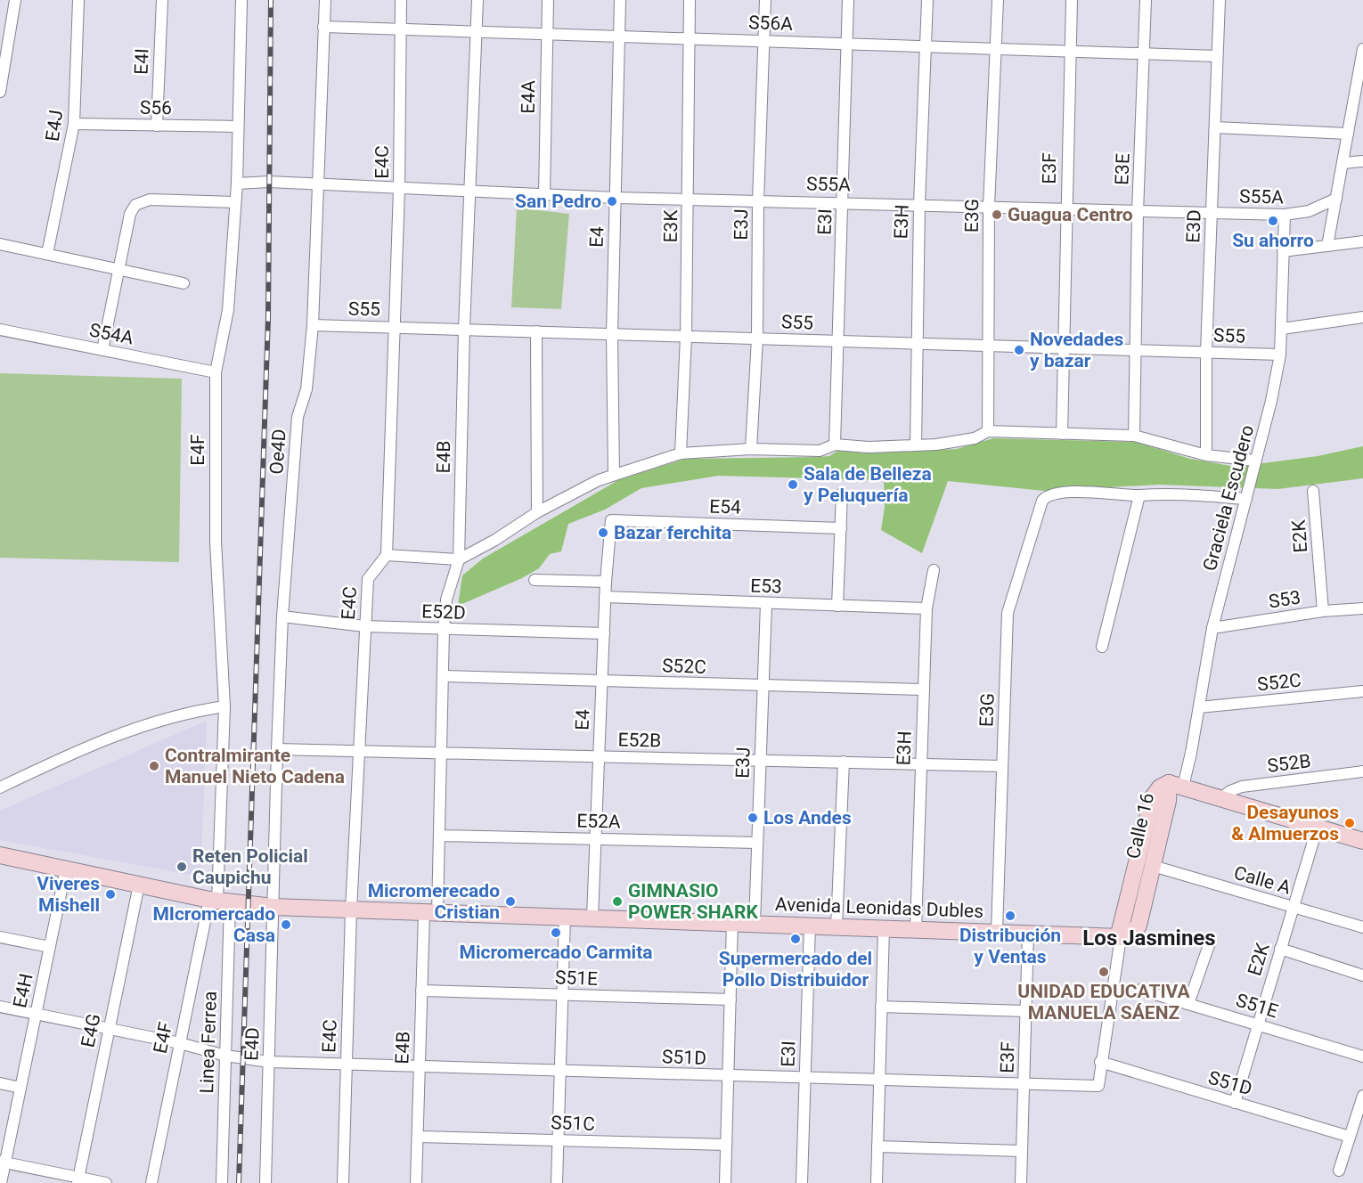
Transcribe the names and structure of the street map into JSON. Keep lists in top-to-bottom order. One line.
{"streets":{"main road":["Calle 16","Avenida Leonidas Dubles"],"street":["S56A","E4I","E4A","S56","E4J","E4C","E3F","E3E","S55A","E3G","E3I","E3H","E3J","E3K","E3D","E4","S55","S54A","E4F","Oe4D","E4B","Graciela Escudero","E54","E2K","E53","S53","E52D","S52C","E52B","S52B","E52A","Calle A","S51E","E4H","E4G","Linea Ferrea","E4D","S51D","S51C"]},"crossings":[["S56A","E4A"],["S56A","E4C"],["S56A","E3F"],["S56A","E3E"],["S56A","E3G"],["S56A","E3I"],["S56A","E3H"],["S56A","E3J"],["S56A","E3K"],["S56A","E3D"],["S56A","E4"],["S56A","Oe4D"],["S56A","E4B"],["E4I","S56"],["E4A","S55A"],["S56","E4J"],["S56","E4F"],["E4C","S55A"],["E4C","S55"],["E4C","E52D"],["E4C","E52B"],["E4C","Avenida Leonidas Dubles"],["E4C","S51D"],["E3F","S55A"],["E3F","S55"],["E3F","Avenida Leonidas Dubles"],["E3F","S51D"],["E3E","S55A"],["E3E","S55"],["S55A","E3G"],["S55A","E3I"],["S55A","E3H"],["S55A","E3J"],["S55A","E3K"],["S55A","E3D"],["S55A","E4"],["S55A","E4F"],["S55A","Oe4D"],["S55A","E4B"],["S55A","Graciela Escudero"],["E3G","S55"],["E3G","E52B"],["E3G","Avenida Leonidas Dubles"],["E3I","S55"],["E3I","Avenida Leonidas Dubles"],["E3I","S51D"],["E3H","S55"],["E3H","E53"],["E3H","S52C"],["E3H","E52B"],["E3H","Avenida Leonidas Dubles"],["E3J","S55"],["E3J","E53"],["E3J","S52C"],["E3J","E52B"],["E3J","E52A"],["E3J","Avenida Leonidas Dubles"],["E3K","S55"],["E3D","S55"],["E4","S55"],["E4","E54"],["E4","E53"],["E4","E52D"],["E4","S52C"],["E4","E52B"],["E4","E52A"],["E4","Avenida Leonidas Dubles"],["S55","Oe4D"],["S55","E4B"],["S55","Graciela Escudero"],["S54A","E4F"],["E4F","Avenida Leonidas Dubles"],["E4F","Linea Ferrea"],["E4F","S51D"],["Oe4D","E52D"],["Oe4D","E52B"],["Oe4D","Avenida Leonidas Dubles"],["Oe4D","E4D"],["E4B","E52D"],["E4B","S52C"],["E4B","E52B"],["E4B","E52A"],["E4B","Avenida Leonidas Dubles"],["E4B","S51E"],["E4B","S51D"],["E4B","S51C"],["Graciela Escudero","S53"],["Graciela Escudero","S52C"],["Graciela Escudero","Calle 16"],["E2K","S53"],["E2K","Calle A"],["E2K","S51E"],["E2K","S51D"],["Calle 16","Calle A"],["Calle 16","Avenida Leonidas Dubles"],["Avenida Leonidas Dubles","E4H"],["Avenida Leonidas Dubles","E4G"],["Avenida Leonidas Dubles","Linea Ferrea"],["Avenida Leonidas Dubles","E4D"],["E4H","S51D"],["E4G","S51D"],["Linea Ferrea","S51D"],["E4D","S51D"]],"districts":["Los Jasmines"],"places":["San Pedro","Guagua Centro","Su ahorro","Novedades y bazar","Sala de Belleza y Peluquería","Bazar ferchita","Contralmirante Manuel Nieto Cadena","Los Andes","Desayunos & Almuerzos","Reten Policial Caupichu","Viveres Mishell","Micromerecado Cristian","GIMNASIO POWER SHARK","Distribución y Ventas","MIcromercado Casa","Micromercado Carmita","Supermercado del Pollo Distribuidor","UNIDAD EDUCATIVA MANUELA SÁENZ"]}
